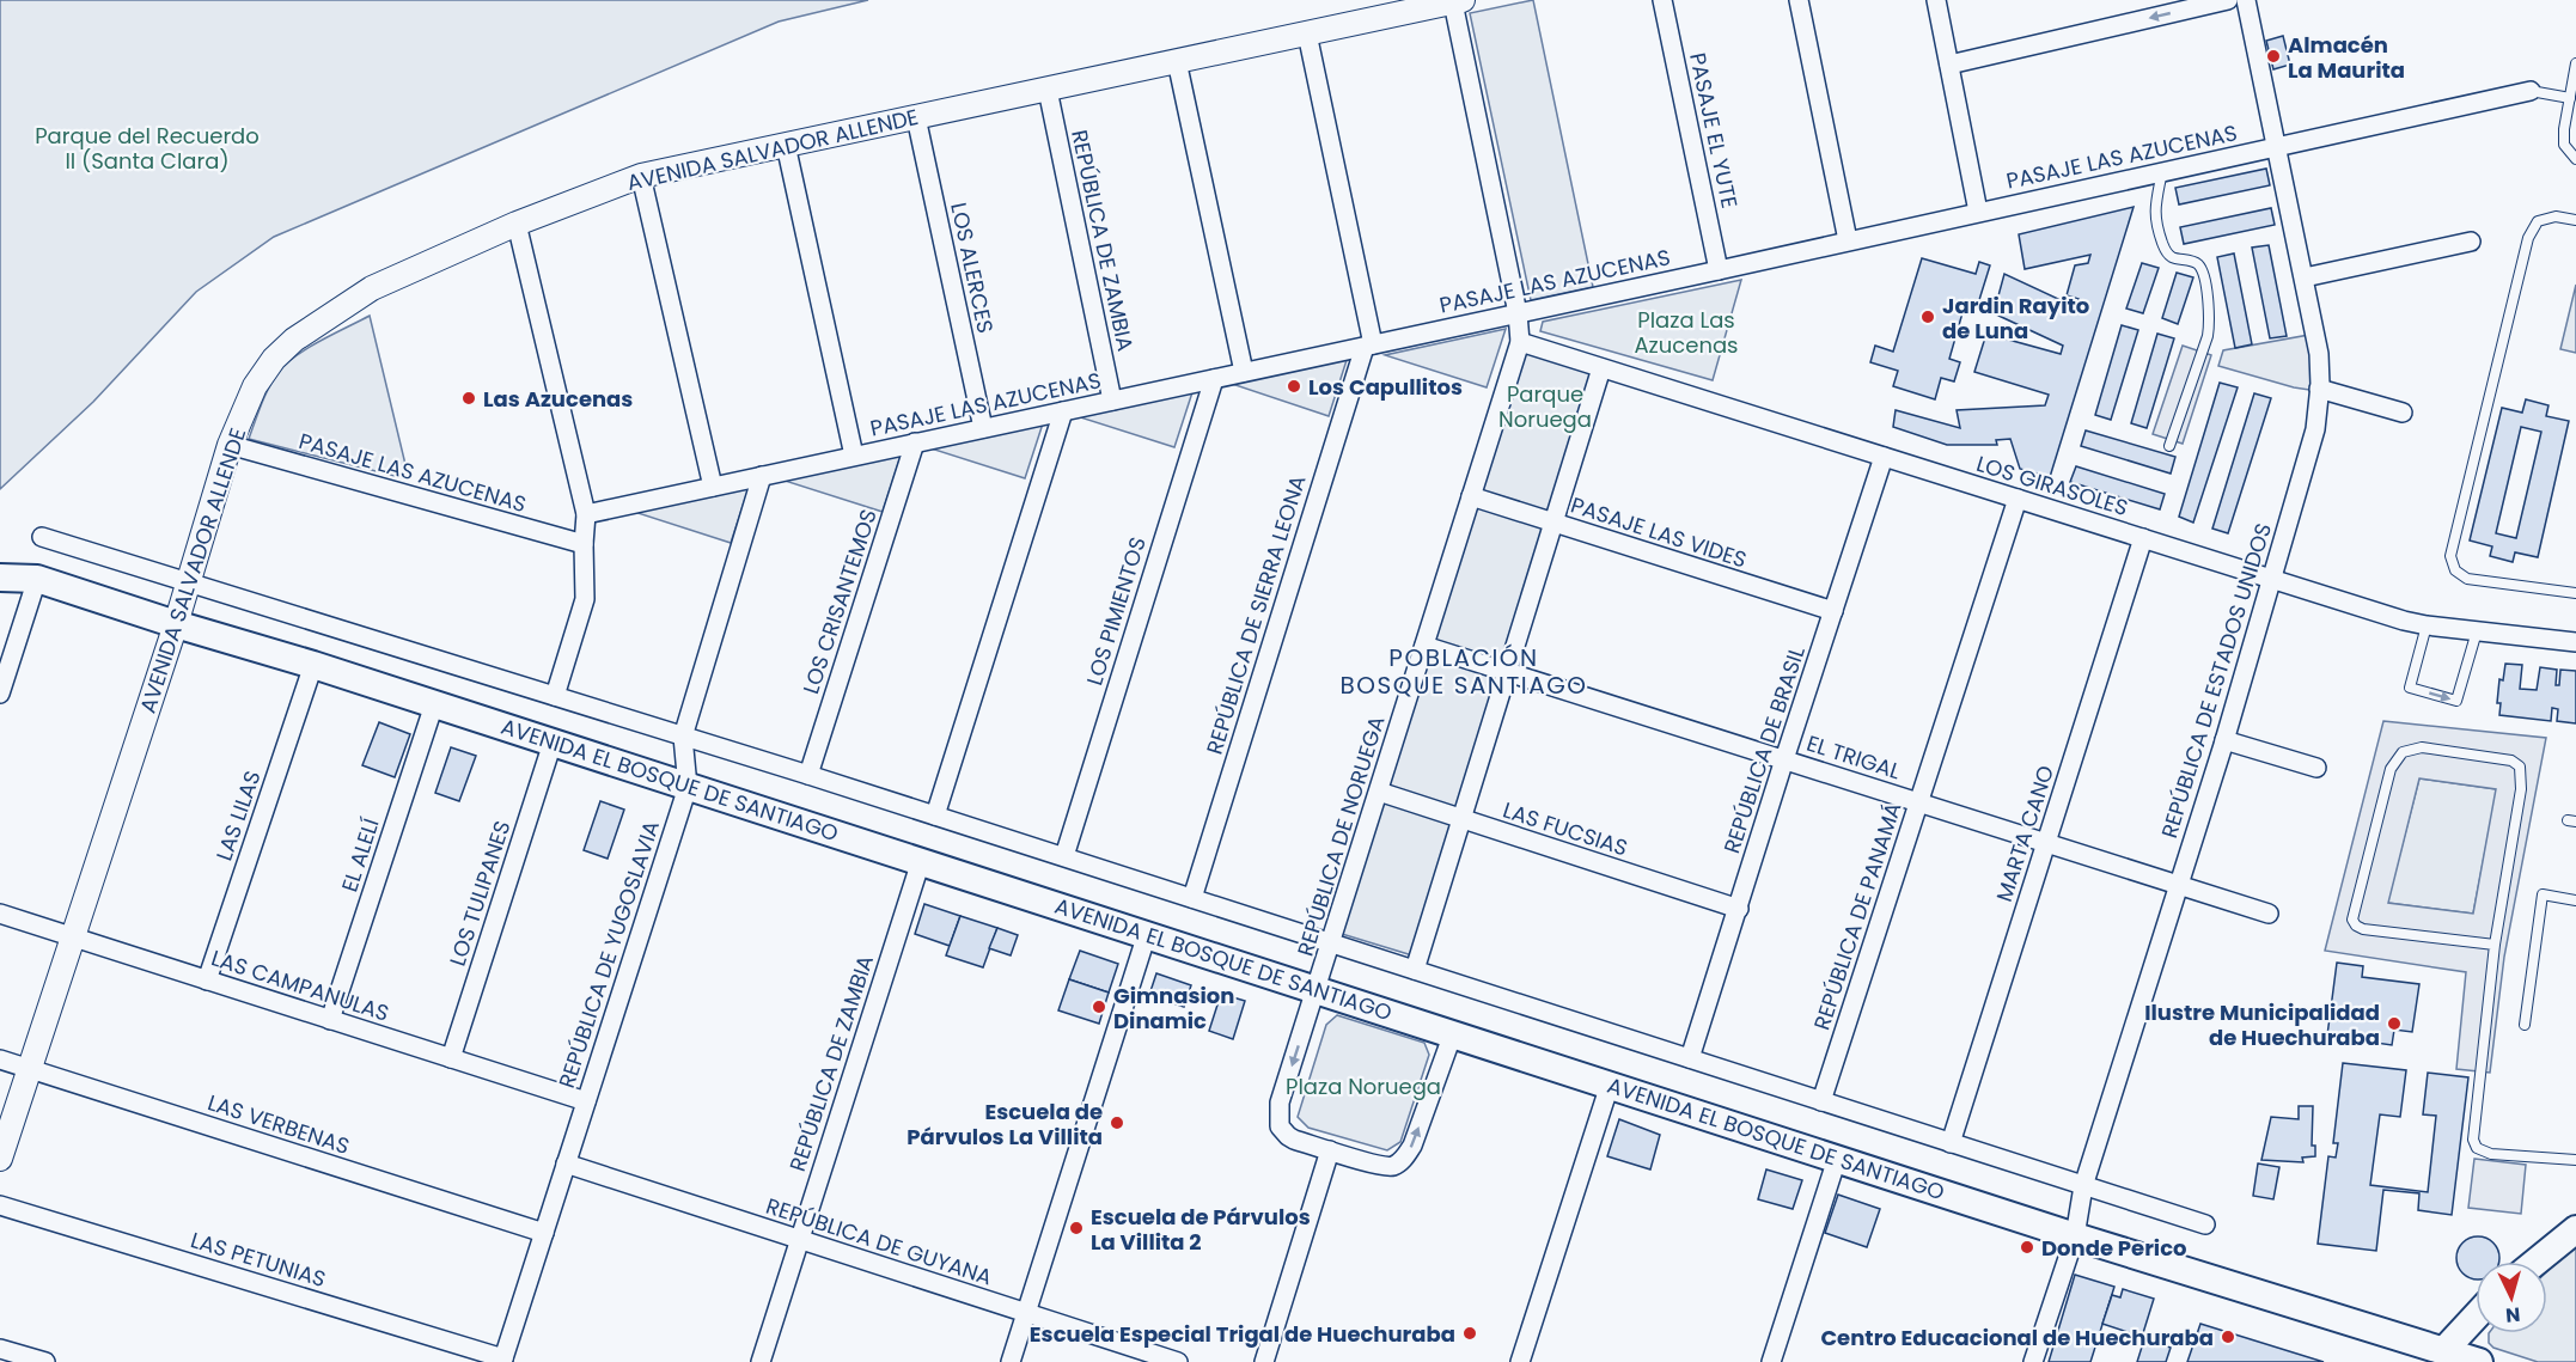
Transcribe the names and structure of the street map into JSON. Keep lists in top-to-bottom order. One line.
{"streets":{"main road":["AVENIDA EL BOSQUE DE SANTIAGO"],"street":["PASAJE EL YUTE","AVENIDA SALVADOR ALLENDE","PASAJE LAS AZUCENAS","REPÚBLICA DE ZAMBIA","LOS ALERCES","LOS GIRASOLES","PASAJE LAS VIDES","LOS CRISANTEMOS","LOS PIMIENTOS","REPÚBLICA DE SIERRA LEONA","REPÚBLICA DE ESTADOS UNIDOS","REPÚBLICA DE BRASIL","EL TRIGAL","LAS LILAS","LAS FUCSIAS","MARTA CANO","REPÚBLICA DE NORUEGA","EL ALELÍ","LOS TULIPANES","REPÚBLICA DE PANAMÁ","REPÚBLICA DE YUGOSLAVIA","LAS CAMPANULAS","LAS VERBENAS","REPÚBLICA DE GUYANA","LAS PETUNIAS"]},"crossings":[["PASAJE EL YUTE","PASAJE LAS AZUCENAS"],["AVENIDA SALVADOR ALLENDE","PASAJE LAS AZUCENAS"],["AVENIDA SALVADOR ALLENDE","REPÚBLICA DE ZAMBIA"],["AVENIDA SALVADOR ALLENDE","LOS ALERCES"],["AVENIDA SALVADOR ALLENDE","REPÚBLICA DE SIERRA LEONA"],["AVENIDA SALVADOR ALLENDE","AVENIDA EL BOSQUE DE SANTIAGO"],["AVENIDA SALVADOR ALLENDE","REPÚBLICA DE NORUEGA"],["AVENIDA SALVADOR ALLENDE","LAS CAMPANULAS"],["AVENIDA SALVADOR ALLENDE","LAS VERBENAS"],["PASAJE LAS AZUCENAS","REPÚBLICA DE ZAMBIA"],["PASAJE LAS AZUCENAS","LOS ALERCES"],["PASAJE LAS AZUCENAS","LOS CRISANTEMOS"],["PASAJE LAS AZUCENAS","LOS PIMIENTOS"],["PASAJE LAS AZUCENAS","REPÚBLICA DE SIERRA LEONA"],["PASAJE LAS AZUCENAS","REPÚBLICA DE ESTADOS UNIDOS"],["PASAJE LAS AZUCENAS","REPÚBLICA DE NORUEGA"],["PASAJE LAS AZUCENAS","REPÚBLICA DE YUGOSLAVIA"],["REPÚBLICA DE ZAMBIA","AVENIDA EL BOSQUE DE SANTIAGO"],["REPÚBLICA DE ZAMBIA","REPÚBLICA DE GUYANA"],["LOS GIRASOLES","REPÚBLICA DE ESTADOS UNIDOS"],["LOS GIRASOLES","REPÚBLICA DE BRASIL"],["LOS GIRASOLES","MARTA CANO"],["LOS GIRASOLES","REPÚBLICA DE NORUEGA"],["LOS GIRASOLES","REPÚBLICA DE PANAMÁ"],["PASAJE LAS VIDES","REPÚBLICA DE BRASIL"],["PASAJE LAS VIDES","REPÚBLICA DE NORUEGA"],["LOS CRISANTEMOS","AVENIDA EL BOSQUE DE SANTIAGO"],["LOS PIMIENTOS","AVENIDA EL BOSQUE DE SANTIAGO"],["REPÚBLICA DE SIERRA LEONA","AVENIDA EL BOSQUE DE SANTIAGO"],["REPÚBLICA DE ESTADOS UNIDOS","EL TRIGAL"],["REPÚBLICA DE ESTADOS UNIDOS","AVENIDA EL BOSQUE DE SANTIAGO"],["REPÚBLICA DE BRASIL","EL TRIGAL"],["REPÚBLICA DE BRASIL","AVENIDA EL BOSQUE DE SANTIAGO"],["REPÚBLICA DE BRASIL","LAS FUCSIAS"],["EL TRIGAL","MARTA CANO"],["EL TRIGAL","REPÚBLICA DE NORUEGA"],["EL TRIGAL","REPÚBLICA DE PANAMÁ"],["AVENIDA EL BOSQUE DE SANTIAGO","LAS LILAS"],["AVENIDA EL BOSQUE DE SANTIAGO","MARTA CANO"],["AVENIDA EL BOSQUE DE SANTIAGO","REPÚBLICA DE NORUEGA"],["AVENIDA EL BOSQUE DE SANTIAGO","EL ALELÍ"],["AVENIDA EL BOSQUE DE SANTIAGO","LOS TULIPANES"],["AVENIDA EL BOSQUE DE SANTIAGO","REPÚBLICA DE PANAMÁ"],["AVENIDA EL BOSQUE DE SANTIAGO","REPÚBLICA DE YUGOSLAVIA"],["LAS LILAS","LAS CAMPANULAS"],["LAS FUCSIAS","REPÚBLICA DE NORUEGA"],["EL ALELÍ","LAS CAMPANULAS"],["LOS TULIPANES","LAS CAMPANULAS"],["REPÚBLICA DE YUGOSLAVIA","LAS CAMPANULAS"],["REPÚBLICA DE YUGOSLAVIA","LAS VERBENAS"],["REPÚBLICA DE YUGOSLAVIA","REPÚBLICA DE GUYANA"],["REPÚBLICA DE YUGOSLAVIA","LAS PETUNIAS"]],"districts":["POBLACIÓN BOSQUE SANTIAGO"],"parks":["Parque del Recuerdo II (Santa Clara)","Plaza Las Azucenas","Parque Noruega","Plaza Noruega"],"places":["Almacén La Maurita","Jardin Rayito de Luna","Los Capullitos","Las Azucenas","Gimnasion Dinamic","Ilustre Municipalidad de Huechuraba","Escuela de Párvulos La Villita","Escuela de Párvulos La Villita 2","Donde Perico","Escuela Especial Trigal de Huechuraba","Centro Educacional de Huechuraba"],"north":"bottom"}
